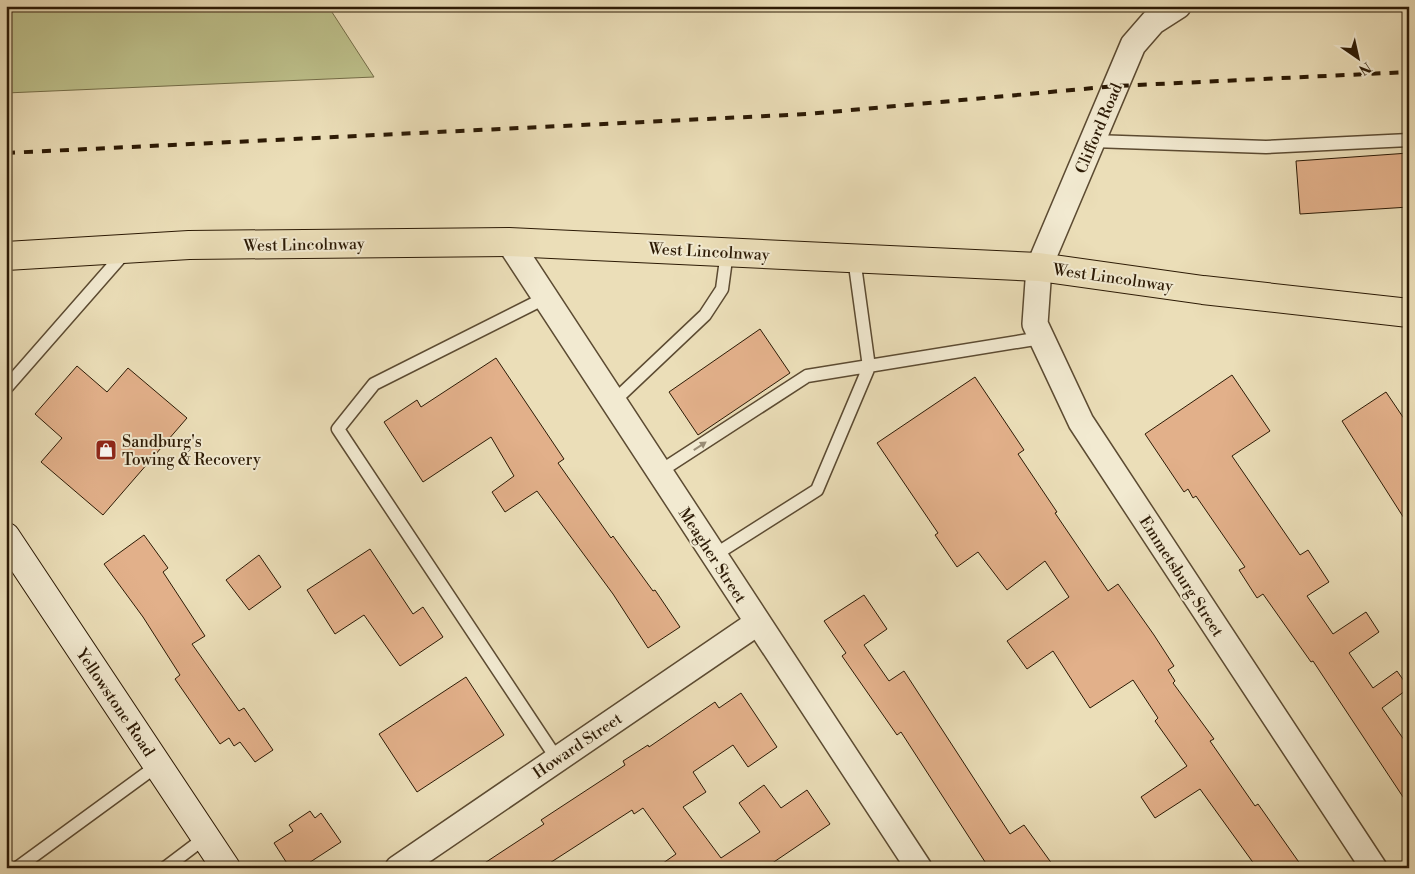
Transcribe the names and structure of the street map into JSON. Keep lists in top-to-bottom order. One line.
{"streets":{"main road":["West Lincolnway"],"street":["Clifford Road","Meagher Street","Emmetsburg Street","Yellowstone Road","Howard Street"]},"crossings":[["Clifford Road","West Lincolnway"],["Clifford Road","Emmetsburg Street"],["West Lincolnway","Meagher Street"],["West Lincolnway","Emmetsburg Street"],["Meagher Street","Howard Street"]],"places":{"shop":["Sandburg's Towing & Recovery"]},"north":"bottom right"}
